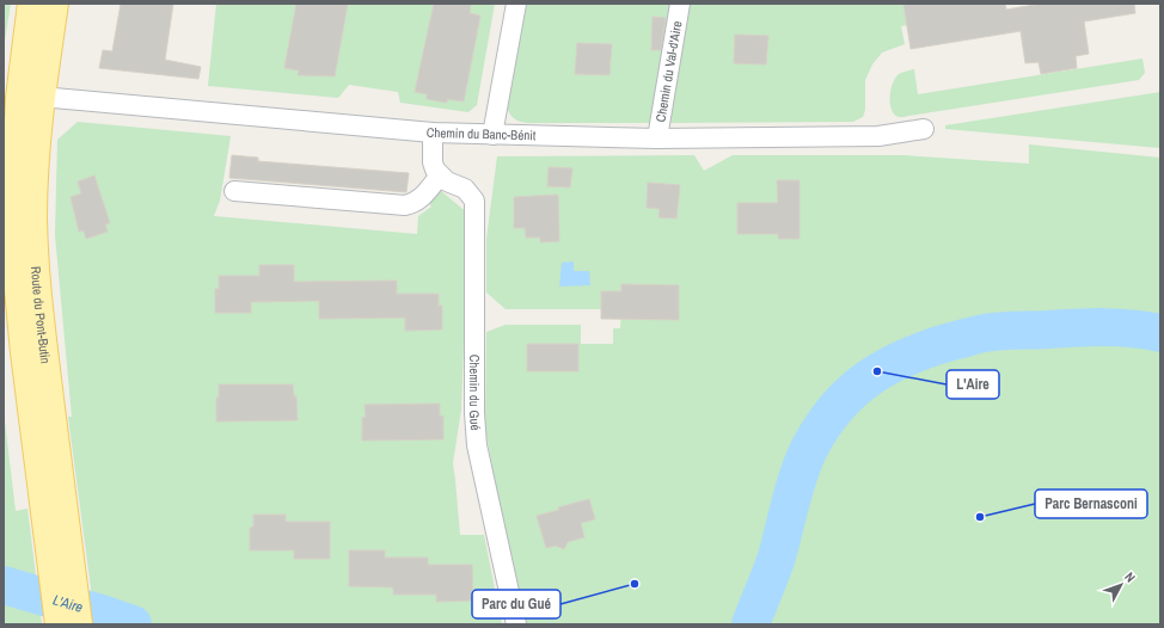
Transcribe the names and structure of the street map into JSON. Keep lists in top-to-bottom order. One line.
{"streets":{"main road":["Route du Pont-Butin"],"street":["Chemin du Val-d'Aire","Chemin du Banc-Bénit","Chemin du Gué"]},"crossings":[["Chemin du Val-d'Aire","Chemin du Banc-Bénit"],["Chemin du Banc-Bénit","Route du Pont-Butin"]],"water":["L'Aire"],"places":["L'Aire","Parc Bernasconi","Parc du Gué"],"north":"top right"}
